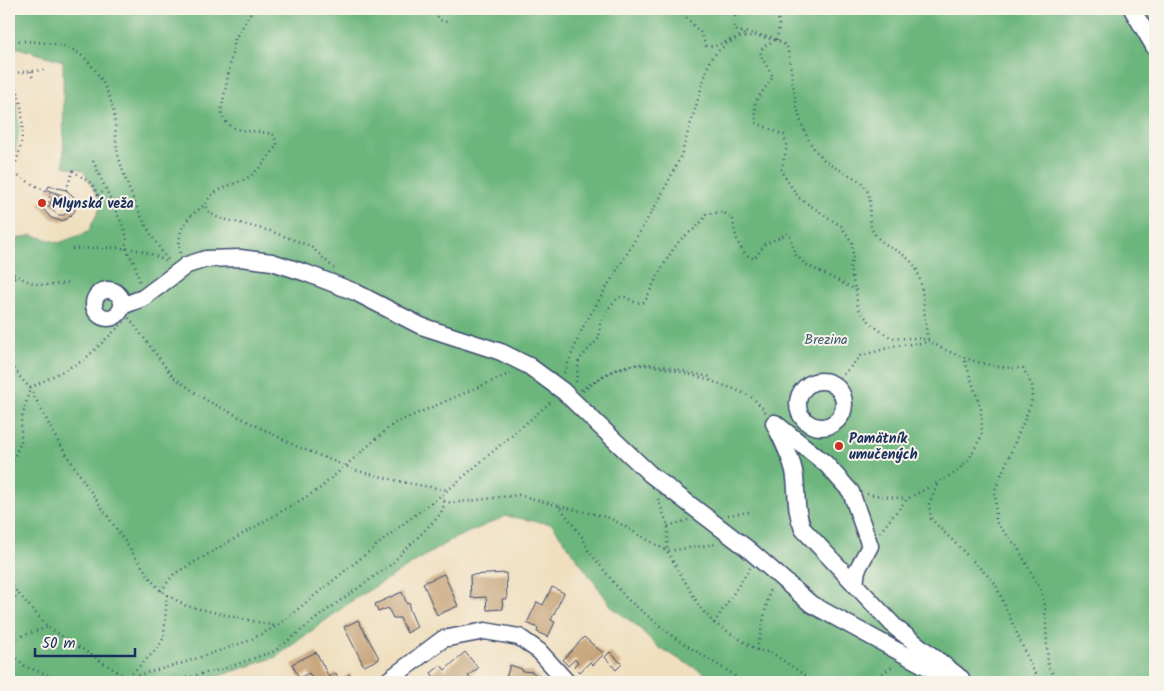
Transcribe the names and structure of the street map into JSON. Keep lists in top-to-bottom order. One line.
{"parks":["Brezina"],"places":["Mlynská veža","Pamätník umučených"],"scale_bar":"50 m"}
